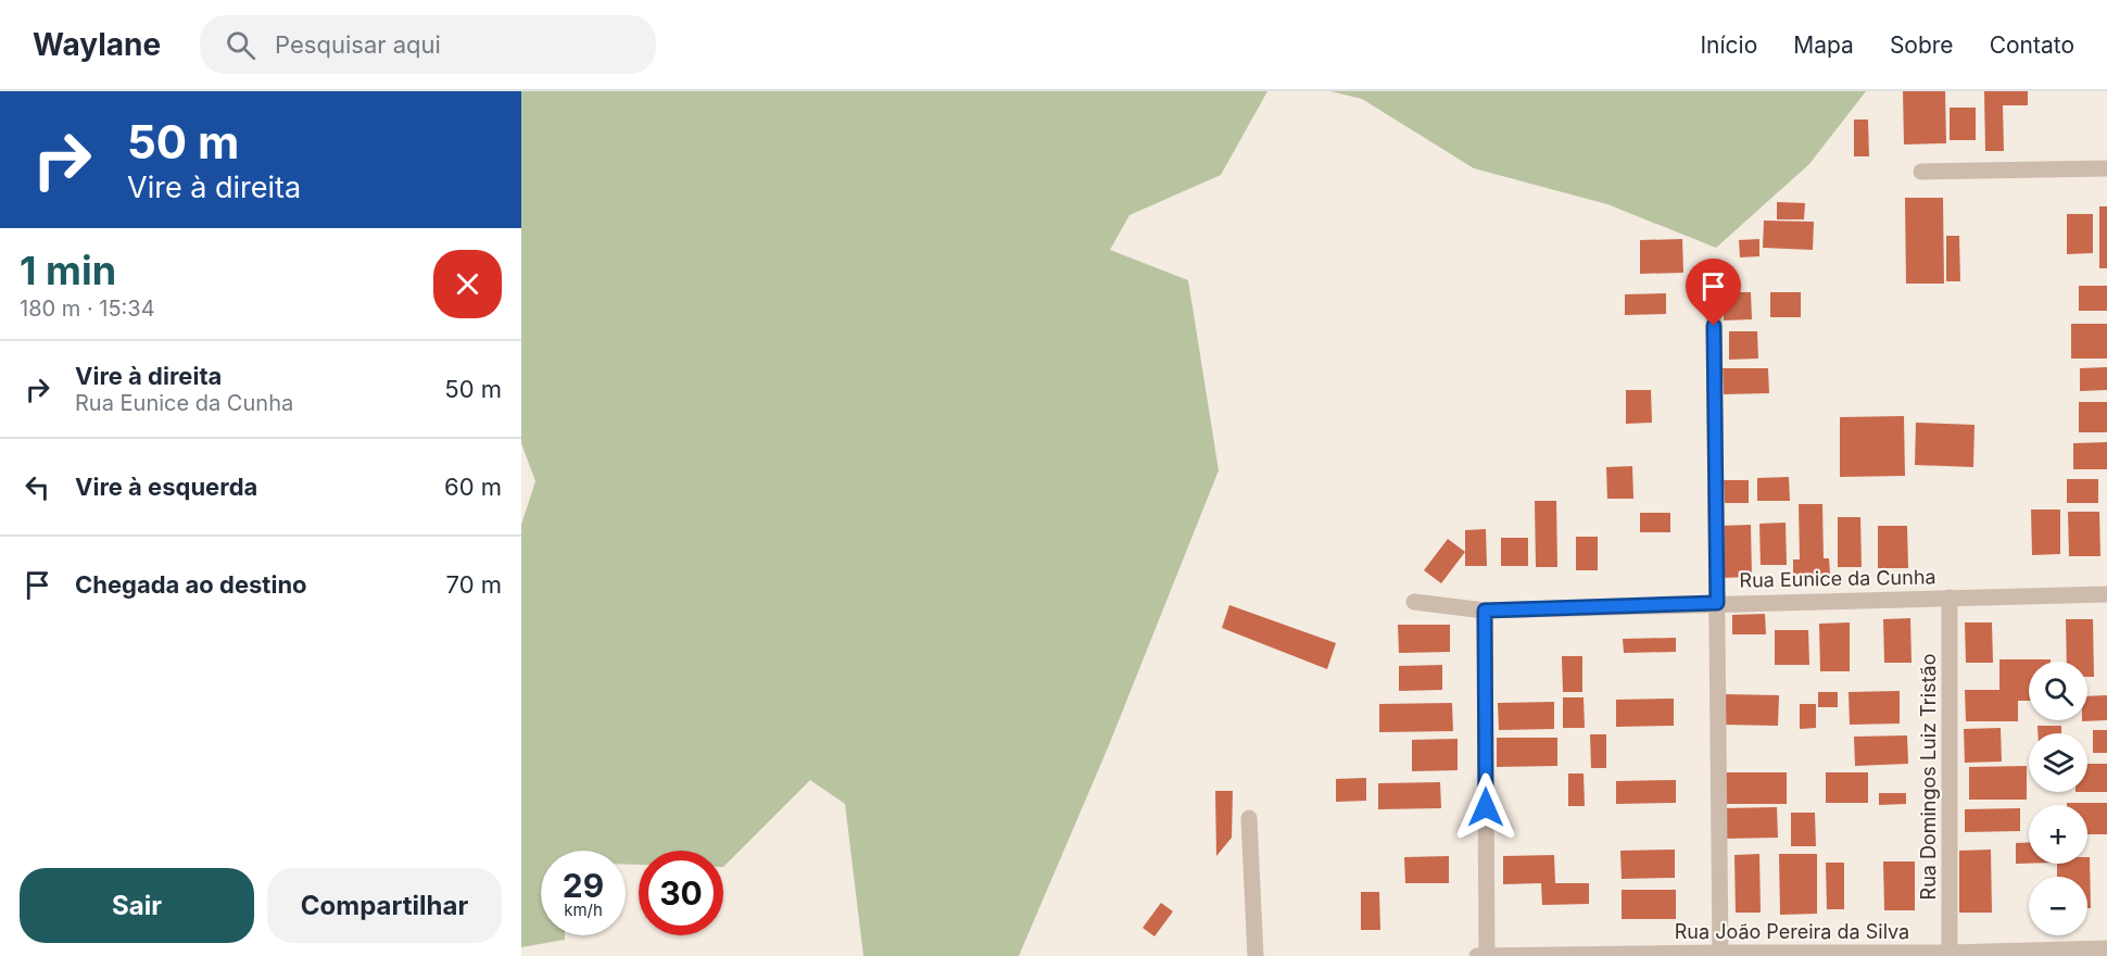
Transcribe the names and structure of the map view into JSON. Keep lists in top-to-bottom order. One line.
{"streets":{"street":["Rua Eunice da Cunha","Rua Domingos Luiz Tristão","Rua João Pereira da Silva"]},"crossings":[["Rua Eunice da Cunha","Rua Domingos Luiz Tristão"],["Rua Domingos Luiz Tristão","Rua João Pereira da Silva"]],"page":{"header":"Waylane","search":"Pesquisar aqui","nav":["Início","Mapa","Sobre","Contato"],"turn":["50 m","Vire à direita"],"heading":["1 min","180 m · 15:34"],"list":[{"name":"Vire à direita","note":"Rua Eunice da Cunha","value":"50 m"},{"name":"Vire à esquerda","value":"60 m"},{"name":"Chegada ao destino","value":"70 m"}],"map_buttons":["+","−"],"speed":"29 km/h","limit":"30","buttons":["Sair","Compartilhar"]}}
